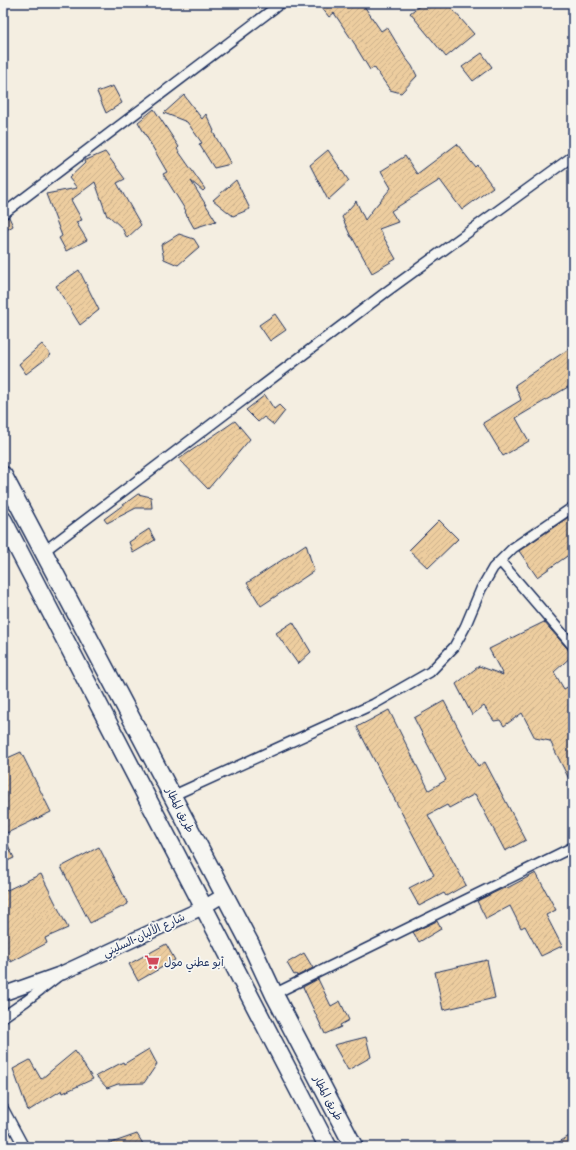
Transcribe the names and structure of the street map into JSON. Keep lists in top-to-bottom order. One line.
{"streets":{"highway":["طريق المطار"],"street":["شارع الألبان-السليني"]},"crossings":[["طريق المطار","شارع الألبان-السليني"]],"places":{"supermarket":["أبو عطني مول"]}}
